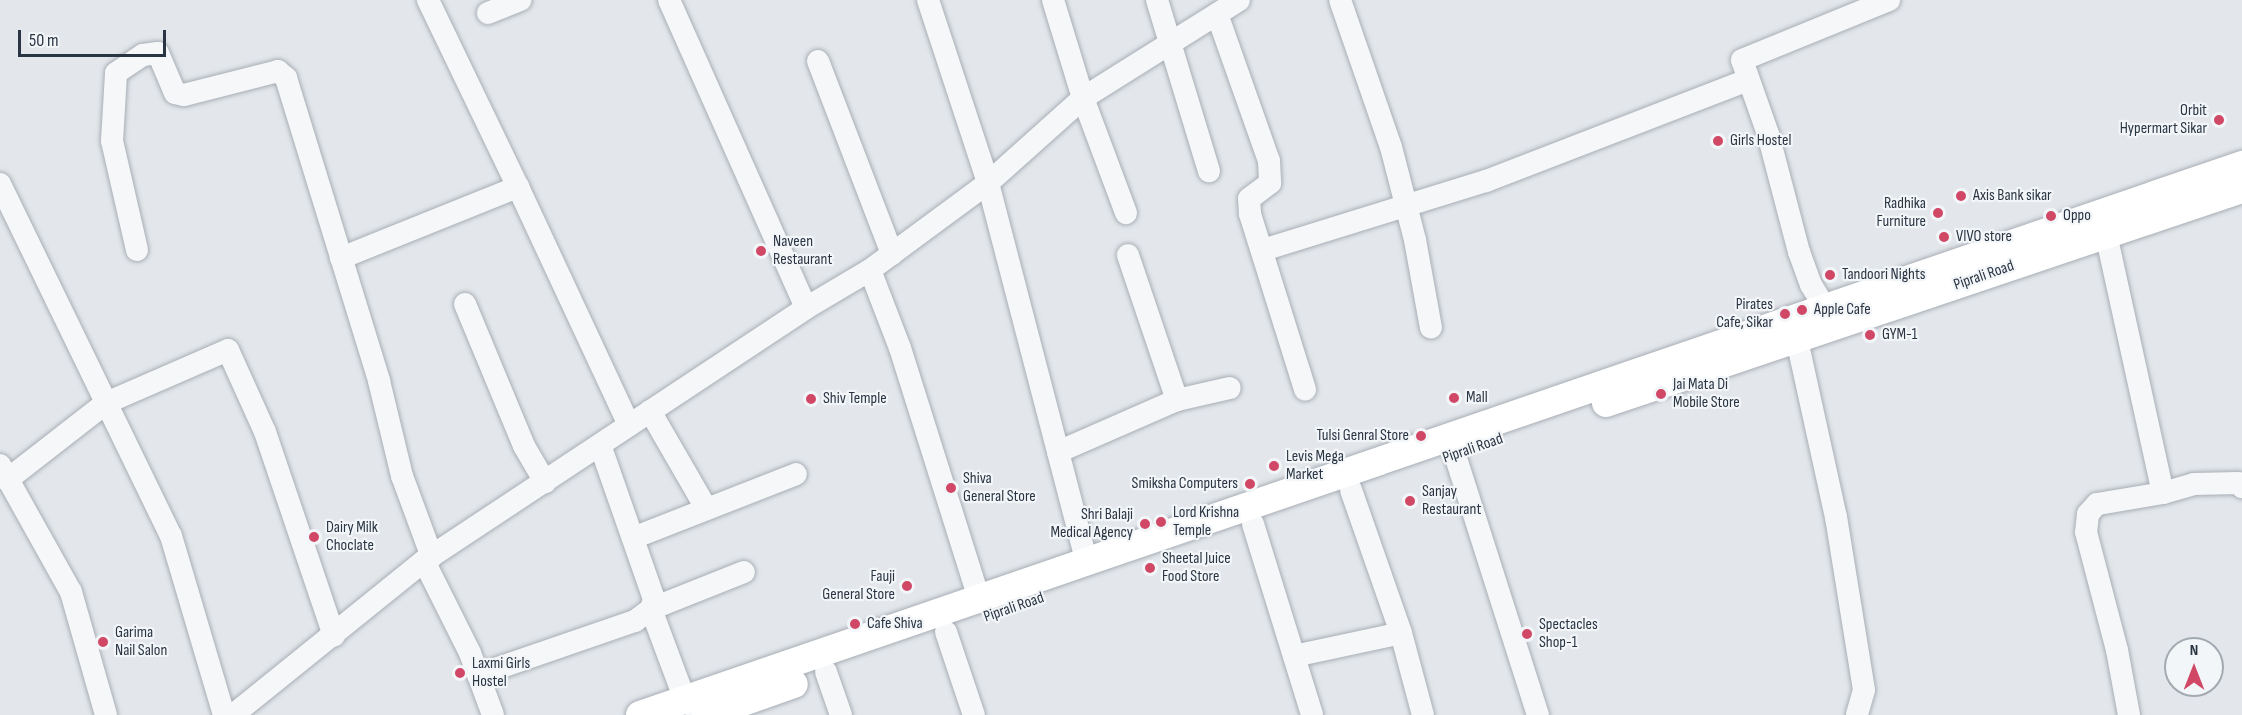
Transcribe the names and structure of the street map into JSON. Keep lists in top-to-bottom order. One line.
{"streets":{"main road":["Piprali Road"]},"places":["Orbit Hypermart Sikar","Girls Hostel","Axis Bank sikar","Radhika Furniture","Oppo","VIVO store","Naveen Restaurant","Tandoori Nights","Apple Cafe","Pirates Cafe, Sikar","GYM-1","Jai Mata Di Mobile Store","Mall","Shiv Temple","Tulsi Genral Store","Levis Mega Market","Smiksha Computers","Shiva General Store","Sanjay Restaurant","Lord Krishna Temple","Shri Balaji Medical Agency","Dairy Milk Choclate","Sheetal Juice Food Store","Fauji General Store","Cafe Shiva","Spectacles Shop-1","Garima Nail Salon","Laxmi Girls Hostel"],"scale_bar":"50 m","north":"top"}
